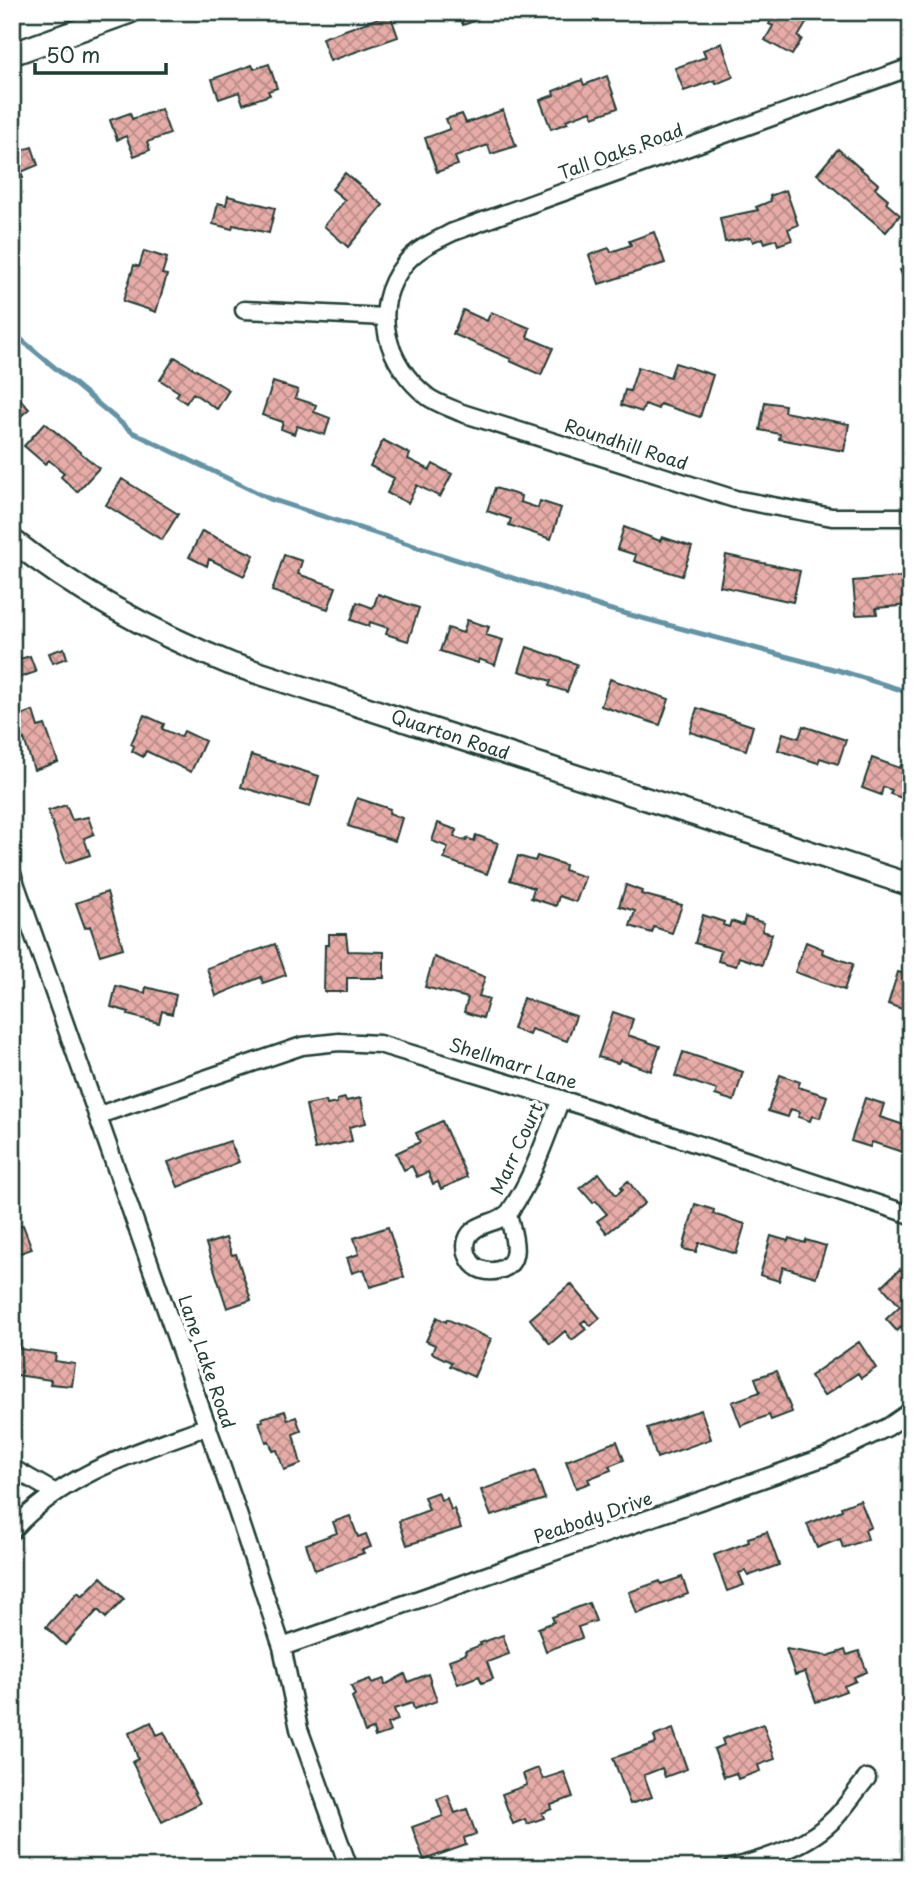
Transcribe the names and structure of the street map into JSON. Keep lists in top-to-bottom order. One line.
{"streets":{"street":["Tall Oaks Road","Roundhill Road","Quarton Road","Shellmarr Lane","Marr Court","Lane Lake Road","Peabody Drive"]},"crossings":[["Tall Oaks Road","Roundhill Road"],["Shellmarr Lane","Marr Court"],["Shellmarr Lane","Lane Lake Road"],["Lane Lake Road","Peabody Drive"]],"scale_bar":"50 m"}
